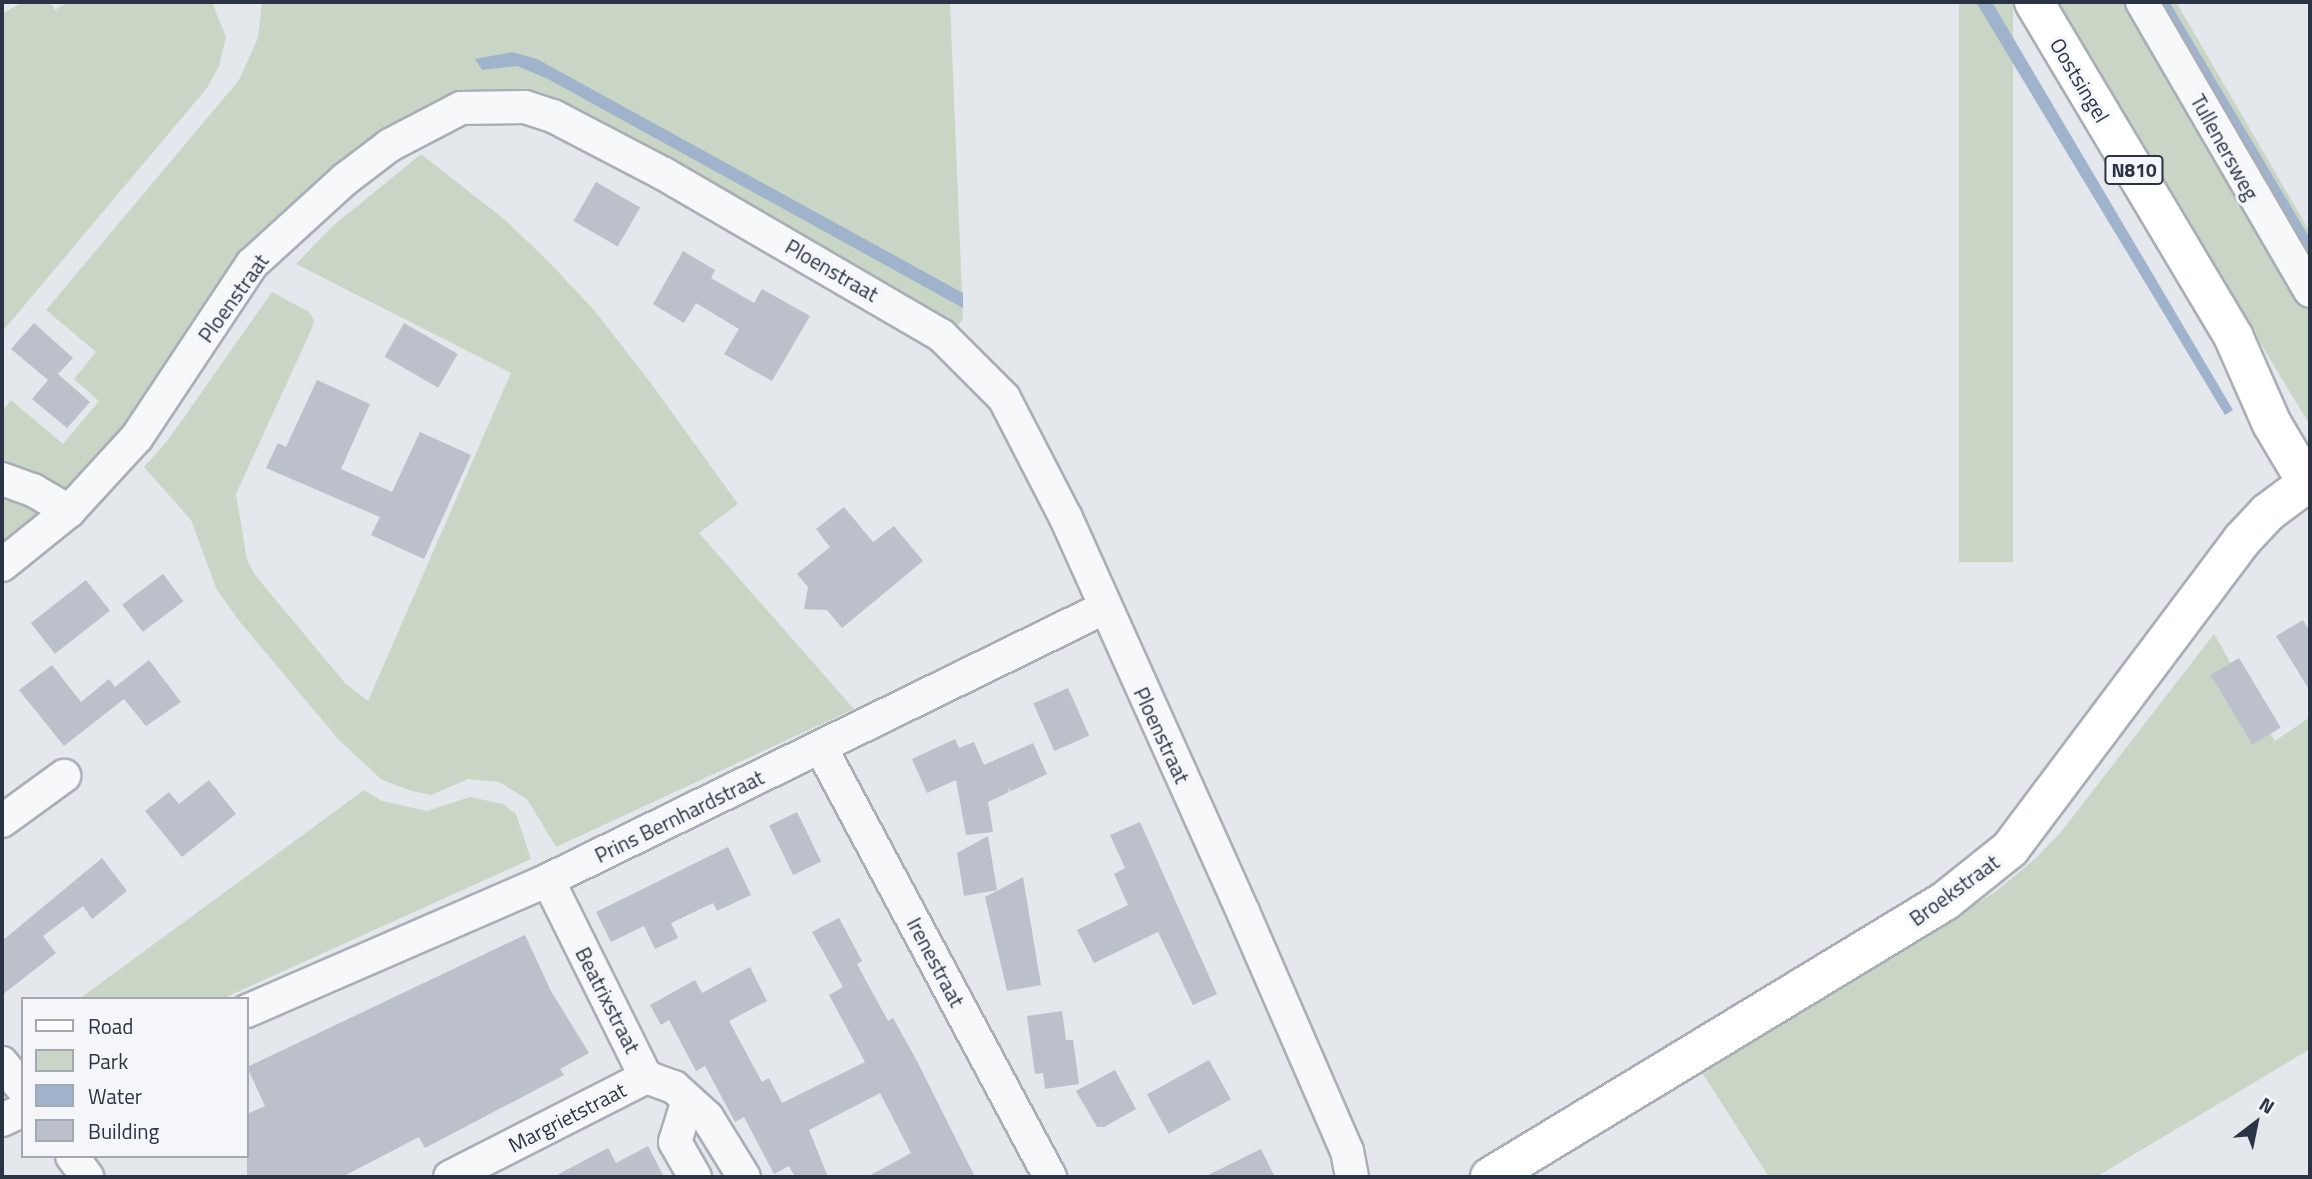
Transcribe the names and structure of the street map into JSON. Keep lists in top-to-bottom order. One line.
{"streets":{"street":["Oostsingel","Tullenersweg","N810","Ploenstraat","Prins Bernhardstraat","Broekstraat","Irenestraat","Beatrixstraat","Margrietstraat"]},"crossings":[["Oostsingel","Broekstraat"],["Ploenstraat","Prins Bernhardstraat"],["Prins Bernhardstraat","Irenestraat"],["Prins Bernhardstraat","Beatrixstraat"],["Beatrixstraat","Margrietstraat"]],"legend":["Road","Park","Water","Building"],"north":"top right"}
